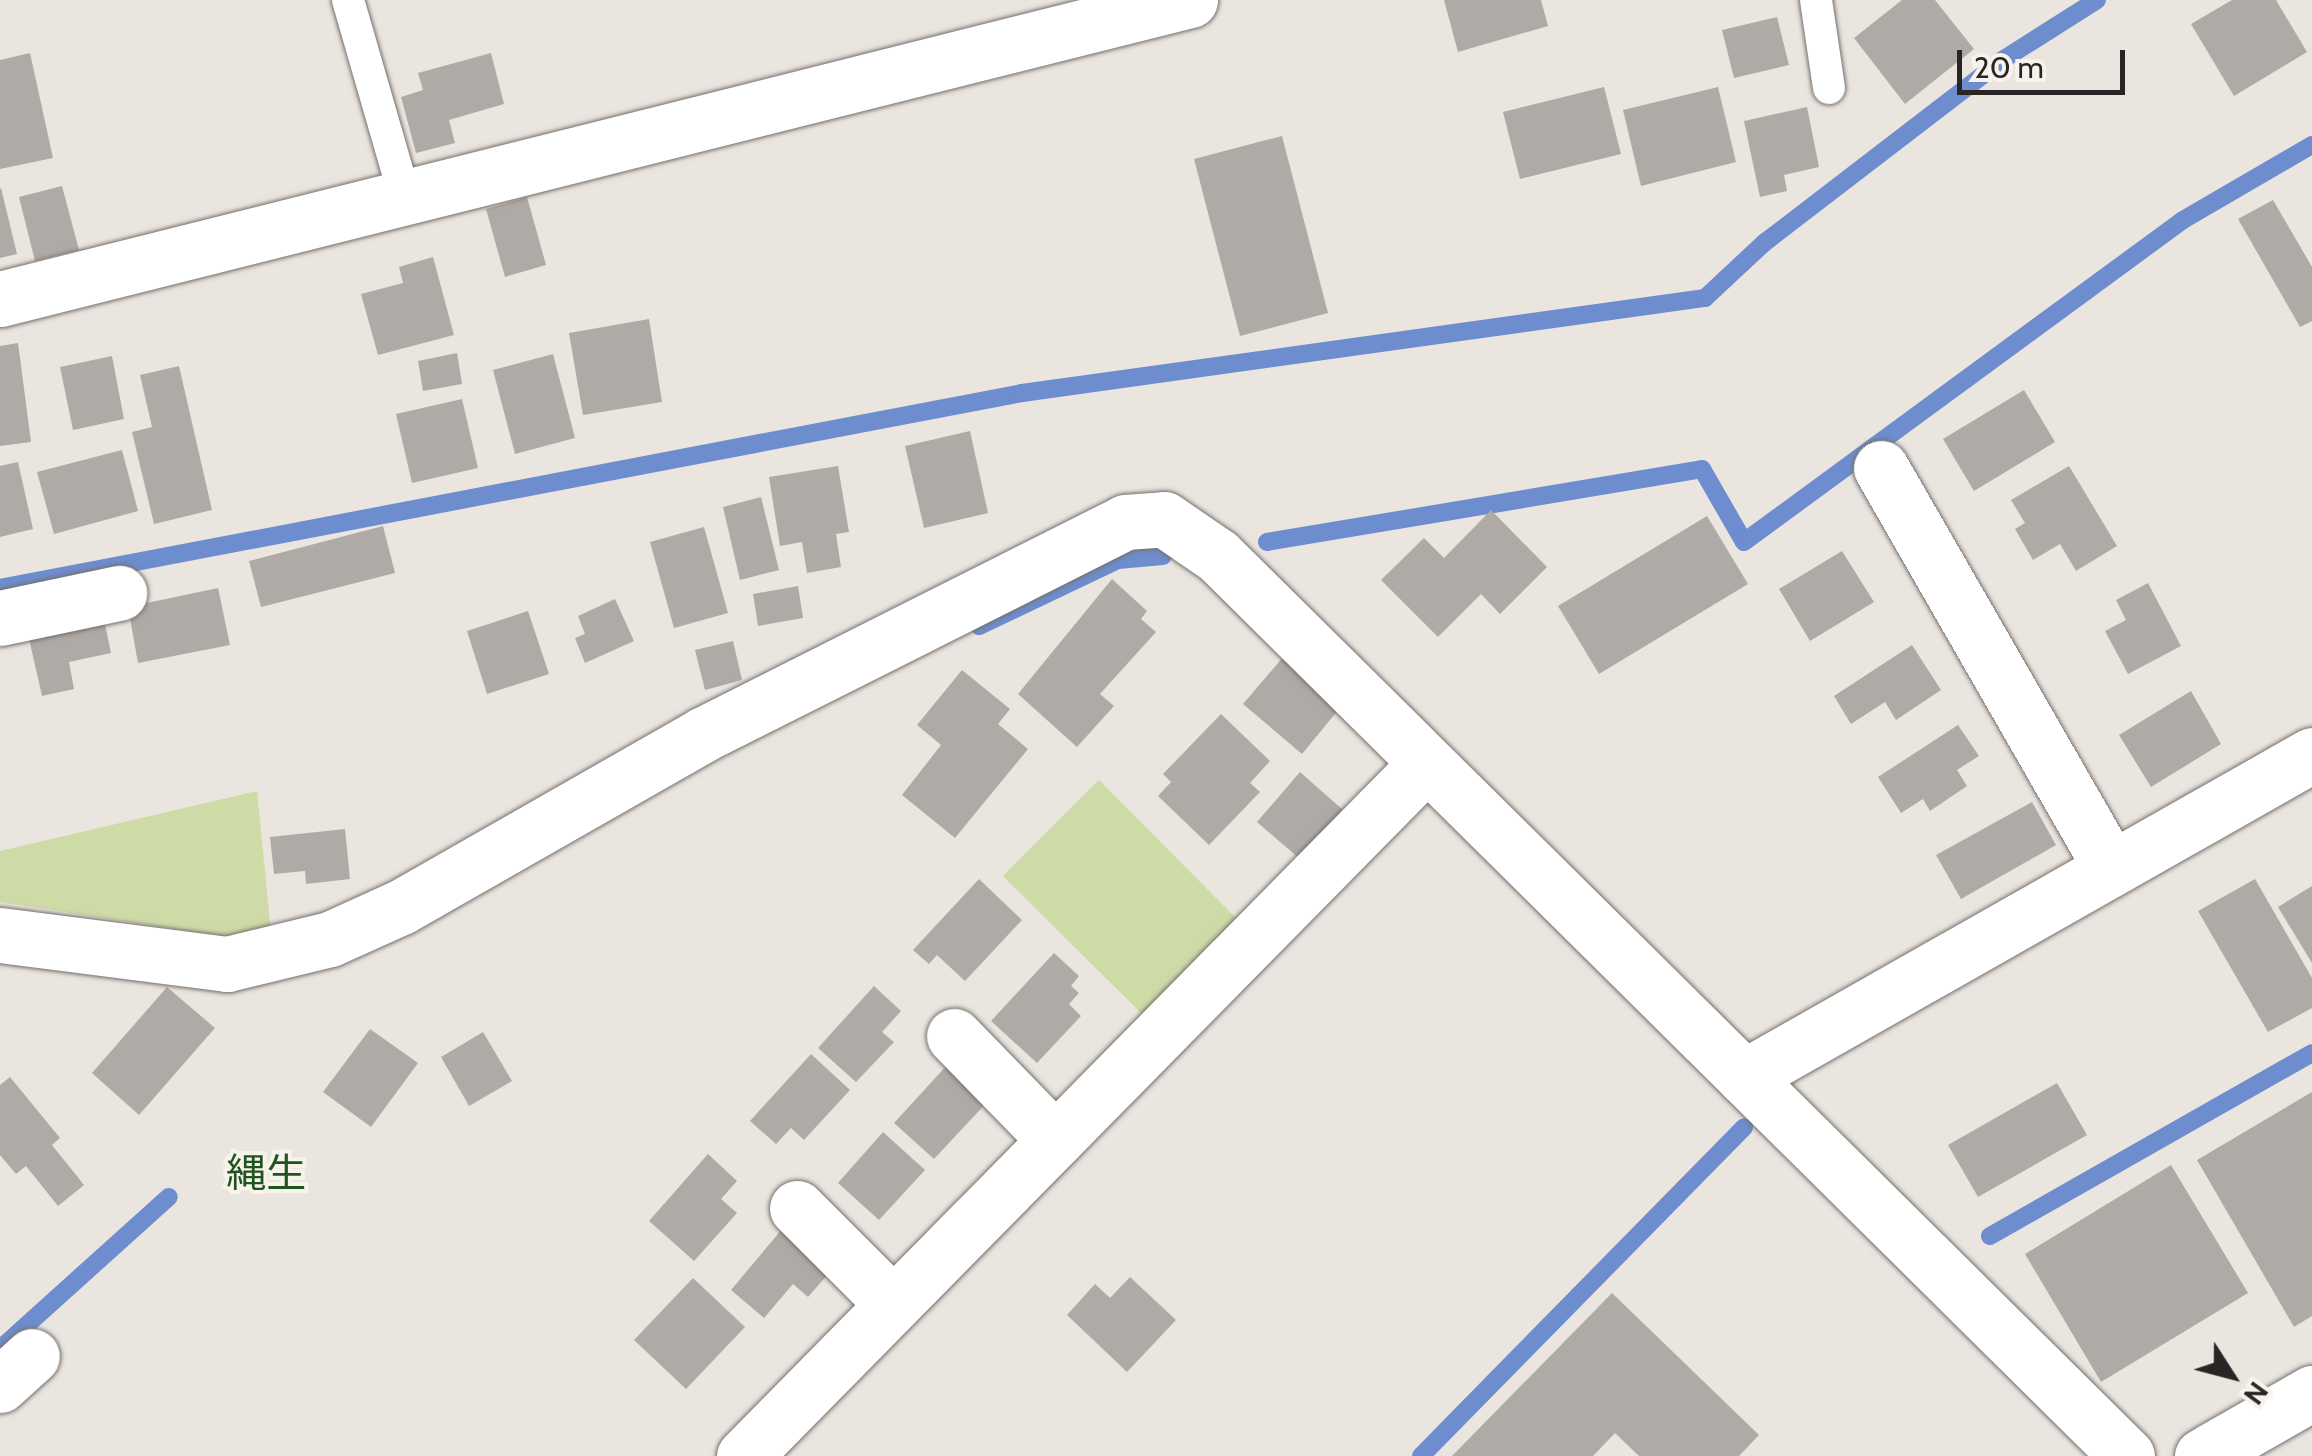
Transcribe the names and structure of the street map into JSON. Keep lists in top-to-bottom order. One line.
{"districts":["縄生"],"scale_bar":"20 m","north":"bottom right"}
